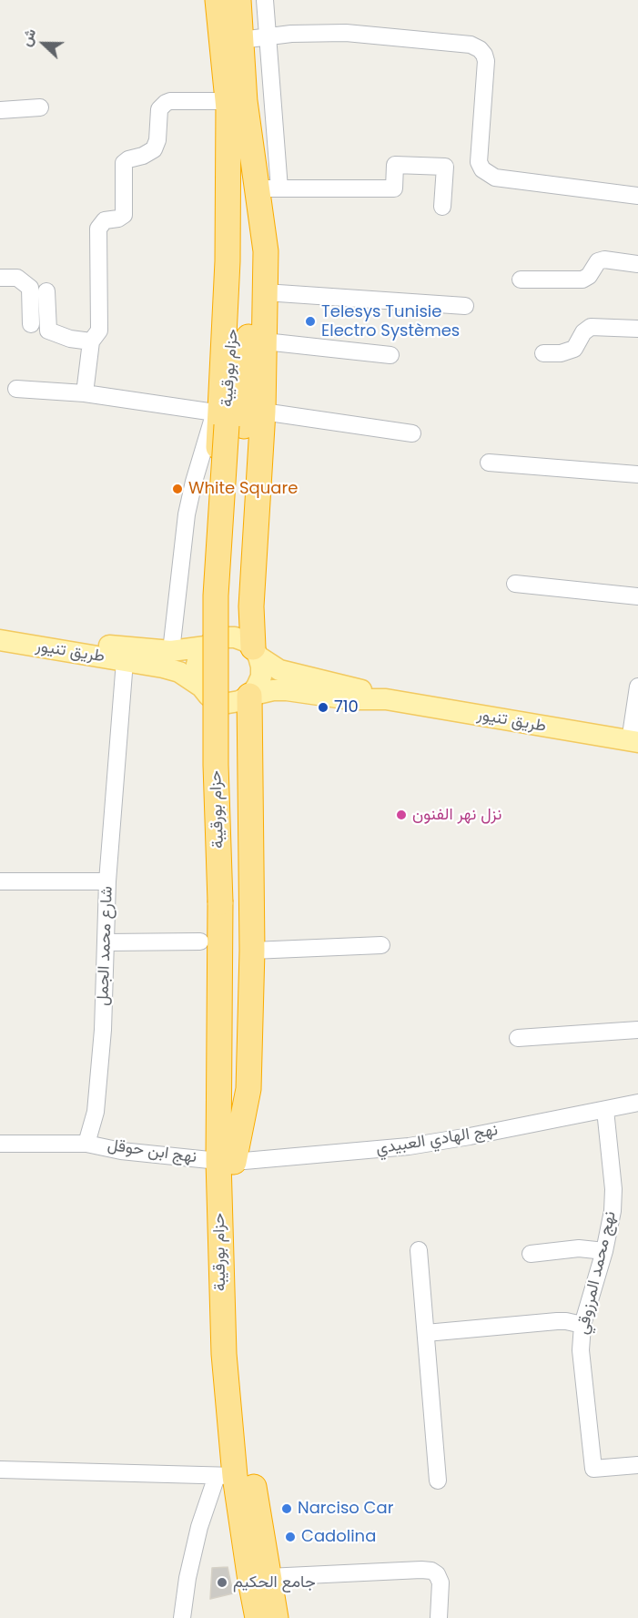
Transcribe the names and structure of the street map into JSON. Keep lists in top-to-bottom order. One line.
{"streets":{"highway":["حزام بورقيبة"],"main road":["طريق تنيور"],"street":["شارع محمد الجمل","نهج الهادي العبيدي","نهج ابن حوقل","نهج محمد المرزوقي"]},"crossings":[["حزام بورقيبة","نهج الهادي العبيدي"],["حزام بورقيبة","نهج ابن حوقل"],["طريق تنيور","شارع محمد الجمل"],["شارع محمد الجمل","نهج ابن حوقل"],["نهج الهادي العبيدي","نهج ابن حوقل"],["نهج الهادي العبيدي","نهج محمد المرزوقي"]],"places":["Telesys Tunisie Electro Systèmes","White Square","710","نزل نهر الفنون","Narciso Car","Cadolina","جامع الحكيم"],"north":"left"}
